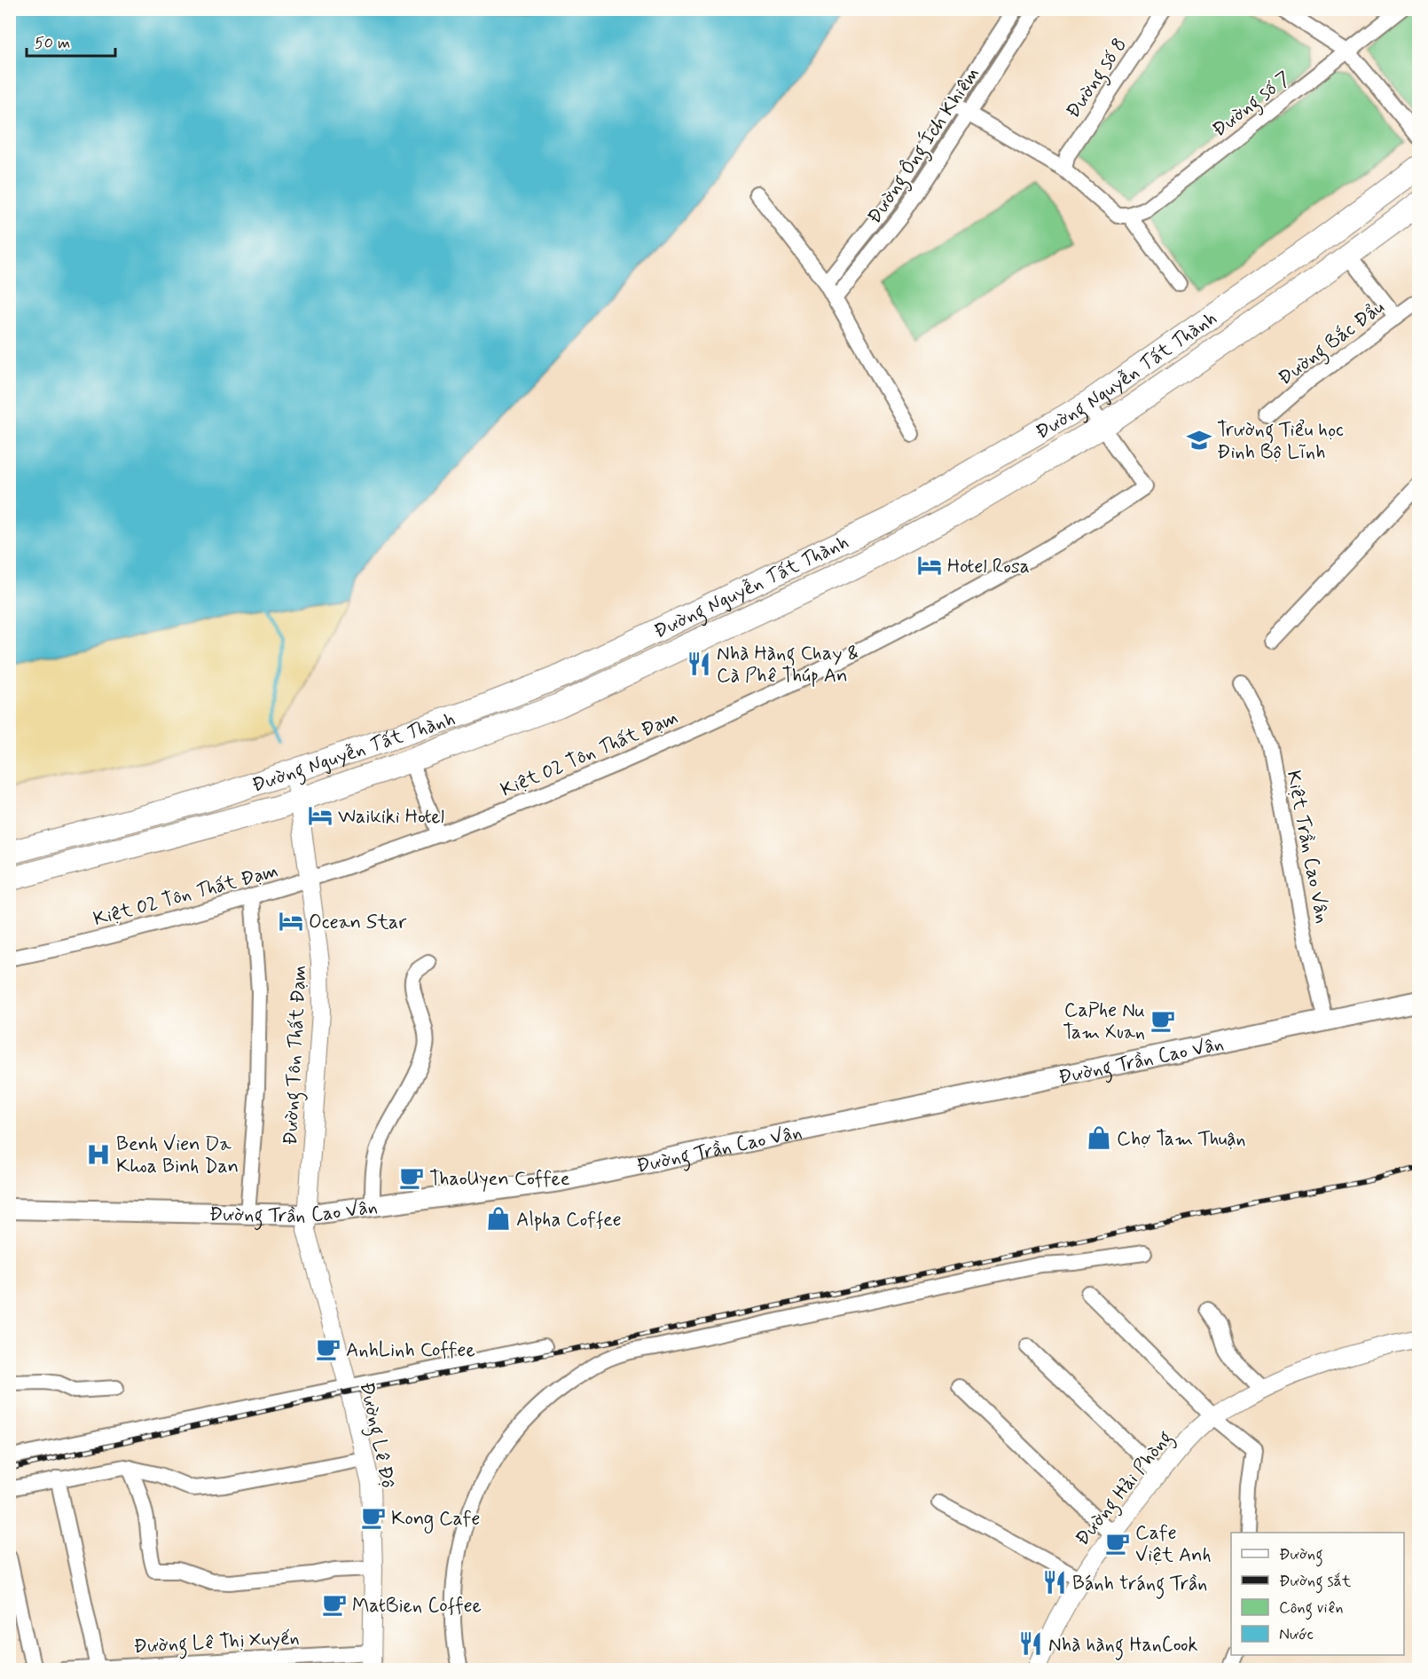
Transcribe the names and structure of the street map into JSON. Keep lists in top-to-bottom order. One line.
{"streets":{"main road":["Đường Nguyễn Tất Thành","Đường Trần Cao Vân"],"street":["Đường số 8","Đường số 7","Đường Ông Ích Khiêm","Đường Bắc Đẩu","Kiệt 02 Tôn Thất Đạm","Kiệt Trần Cao Vân","Đường Tôn Thất Đạm","Đường Lê Độ","Đường Hải Phòng","Đường Lê Thị Xuyến"]},"crossings":[["Đường Nguyễn Tất Thành","Kiệt 02 Tôn Thất Đạm"],["Đường Nguyễn Tất Thành","Đường Tôn Thất Đạm"],["Kiệt 02 Tôn Thất Đạm","Đường Tôn Thất Đạm"],["Kiệt Trần Cao Vân","Đường Trần Cao Vân"],["Đường Tôn Thất Đạm","Đường Trần Cao Vân"],["Đường Tôn Thất Đạm","Đường Lê Độ"],["Đường Trần Cao Vân","Đường Lê Độ"],["Đường Lê Độ","Đường Lê Thị Xuyến"]],"places":{"school or university":["Trường Tiểu học Đinh Bộ Lĩnh"],"hotel":["Hotel Rosa","Waikiki Hotel","Ocean Star"],"restaurant":["Nhà Hàng Chay & Cà Phê Thúp An","Bánh tráng Trần","Nhà hàng HanCook"],"cafe":["CaPhe Nu Tam Xuan","ThaoUyen Coffee","AnhLinh Coffee","Kong Cafe","Cafe Việt Anh","MatBien Coffee"],"shop":["Chợ Tam Thuận","Alpha Coffee"],"hospital":["Benh Vien Da Khoa Binh Dan"]},"legend":["Đường","Đường sắt","Công viên","Nước"],"scale_bar":"50 m"}
